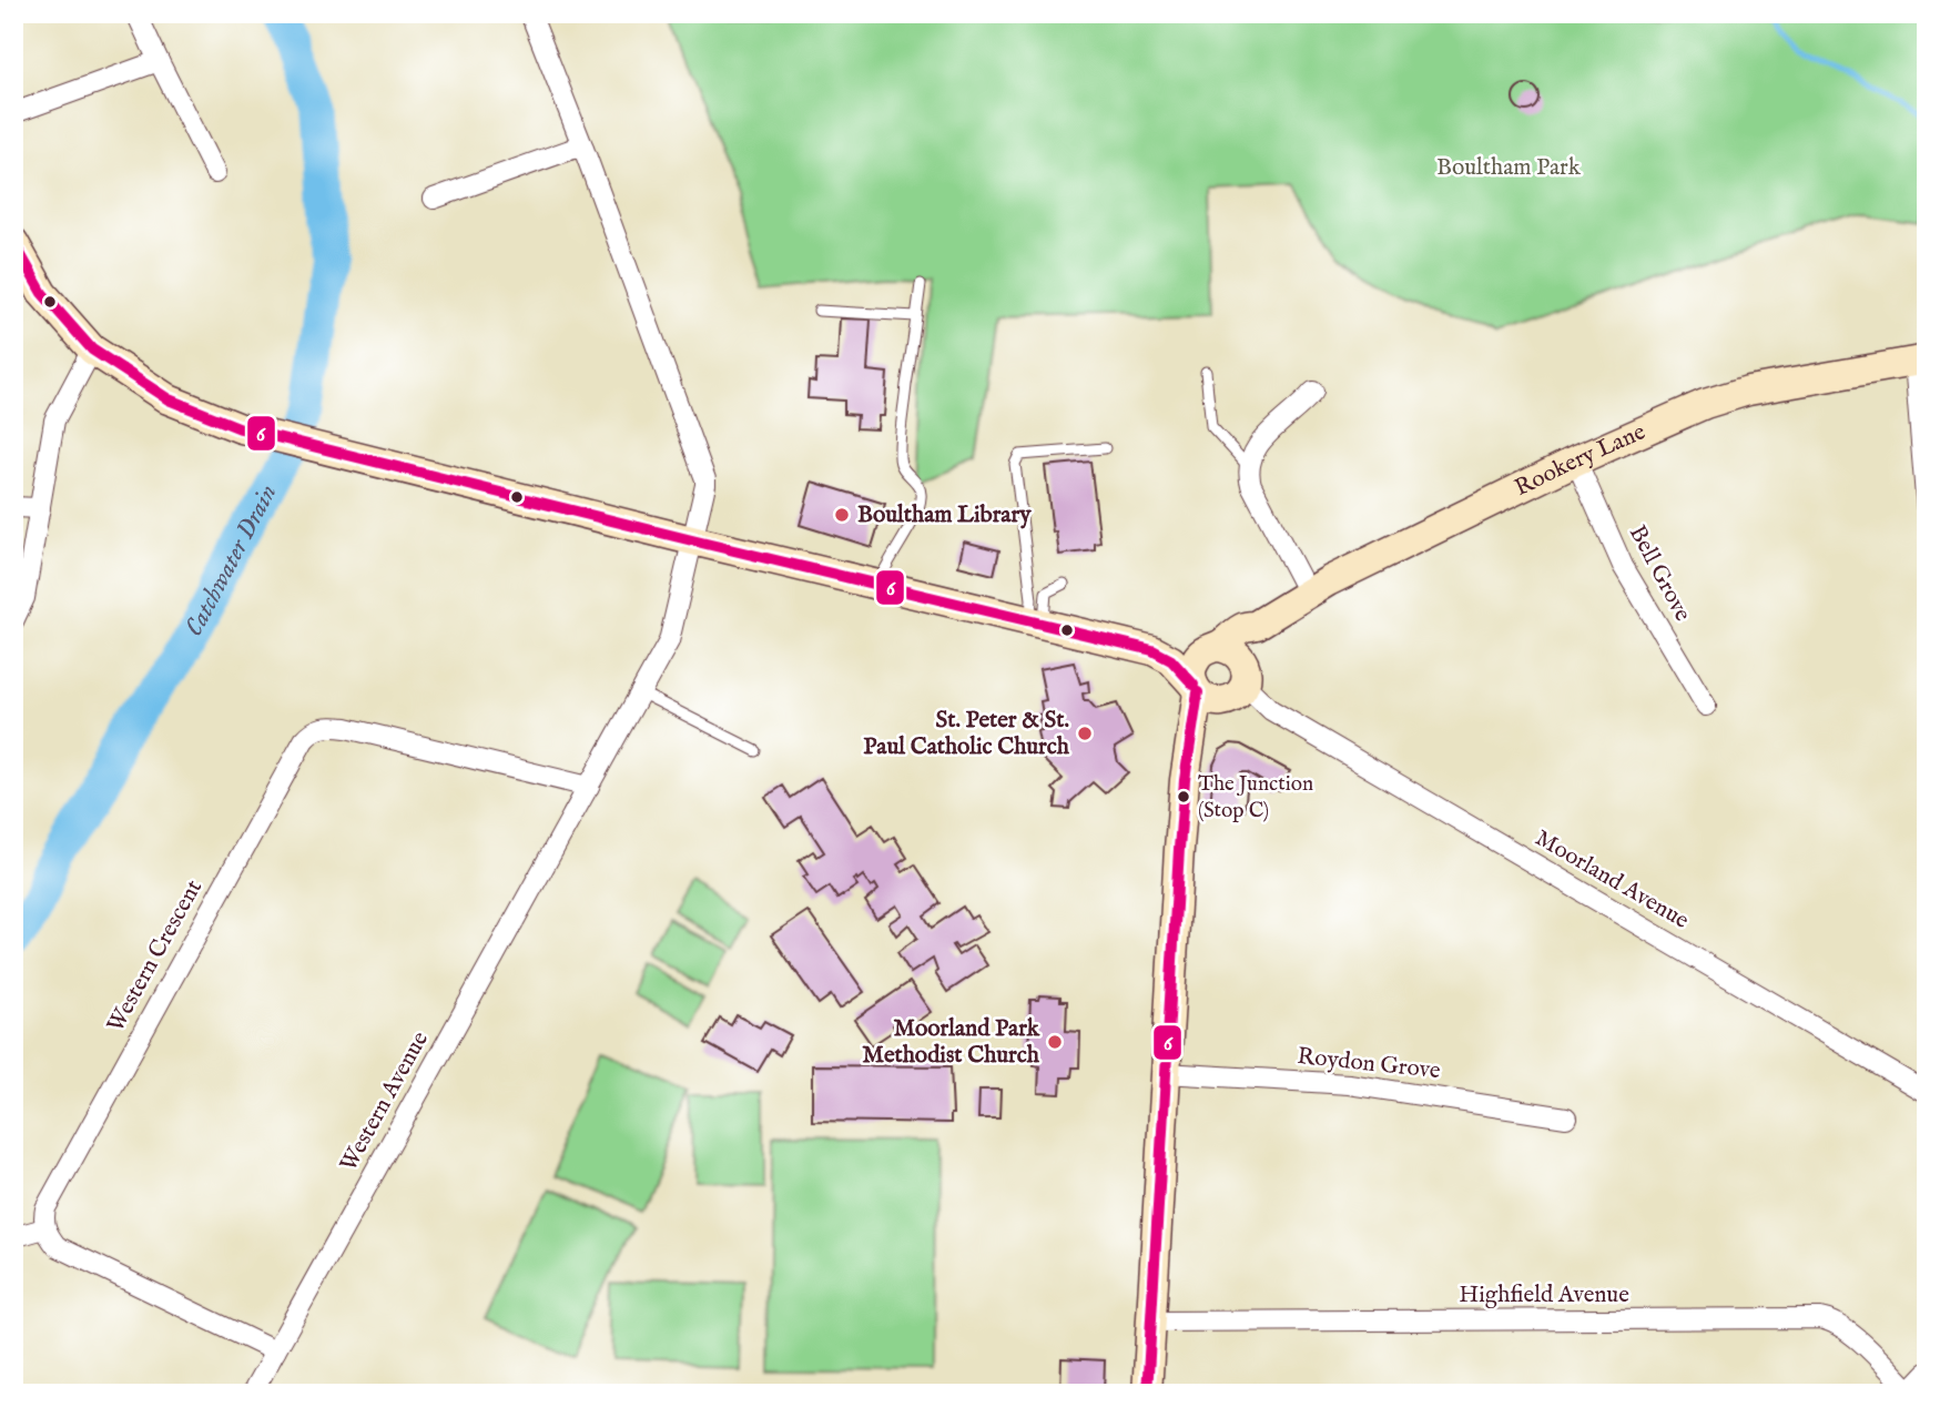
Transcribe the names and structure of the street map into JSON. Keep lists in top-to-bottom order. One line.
{"streets":{"street":["Rookery Lane","Bell Grove","Moorland Avenue","Western Crescent","Roydon Grove","Western Avenue","Highfield Avenue"]},"crossings":[["Rookery Lane","Bell Grove"],["Western Crescent","Western Avenue"]],"water":["Catchwater Drain"],"parks":["Boultham Park"],"places":["Boultham Library","St. Peter & St. Paul Catholic Church","The Junction (Stop C)","Moorland Park Methodist Church"],"lines":["transit line 6"]}
